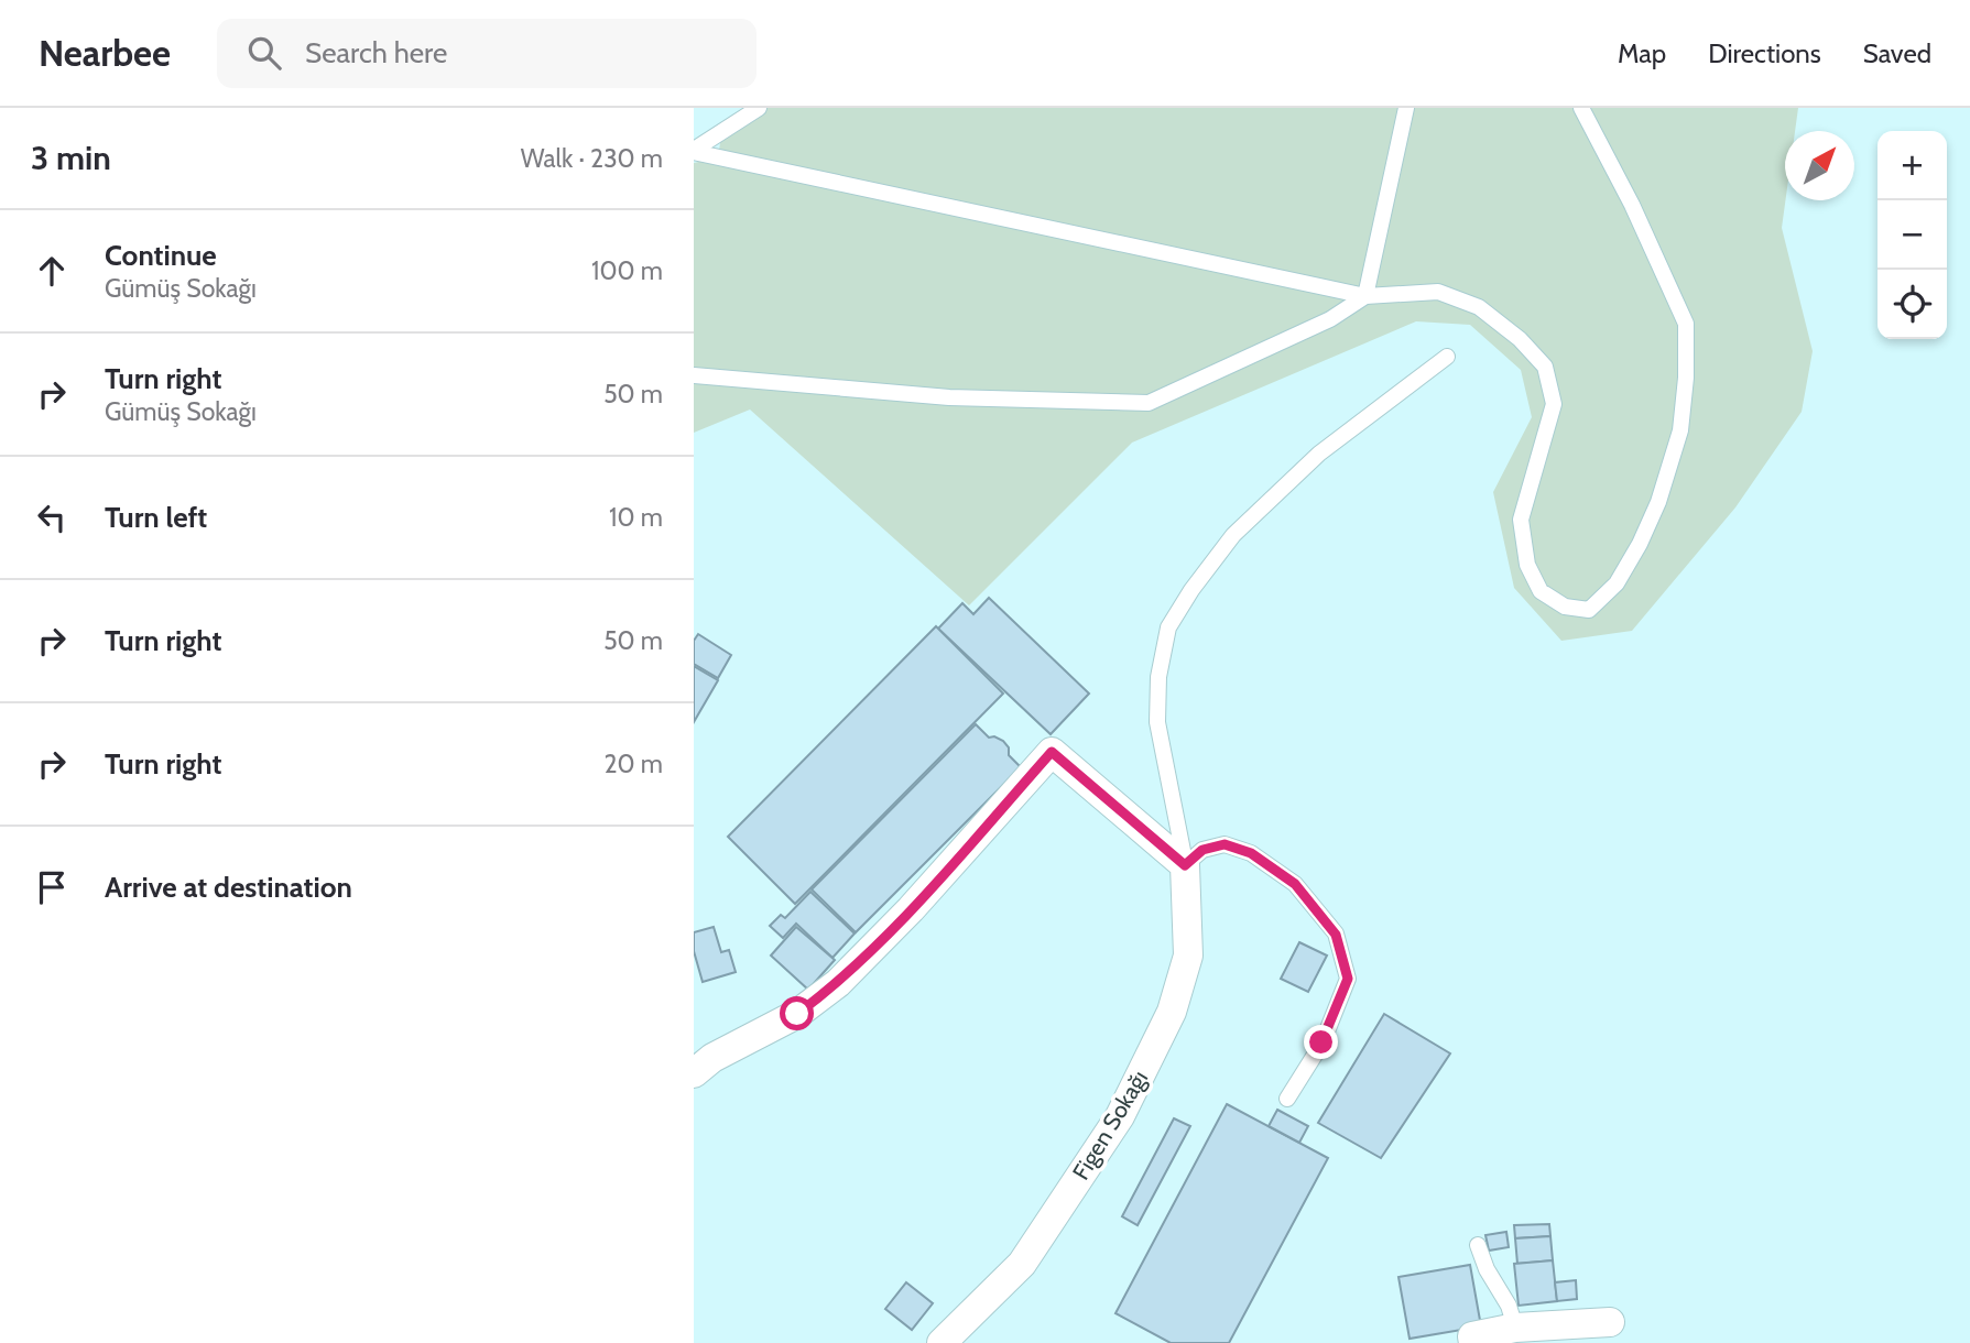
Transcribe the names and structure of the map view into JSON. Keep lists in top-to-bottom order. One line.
{"streets":{"street":["Figen Sokağı"]},"north":"top right","page":{"header":"Nearbee","search":"Search here","nav":["Map","Directions","Saved"],"heading":["3 min","Walk · 230 m"],"map_buttons":["+","−"],"list":[["Continue","Gümüş Sokağı","100 m"],["Turn right","Gümüş Sokağı","50 m"],["Turn left","10 m"],["Turn right","50 m"],["Turn right","20 m"],"Arrive at destination"]}}
